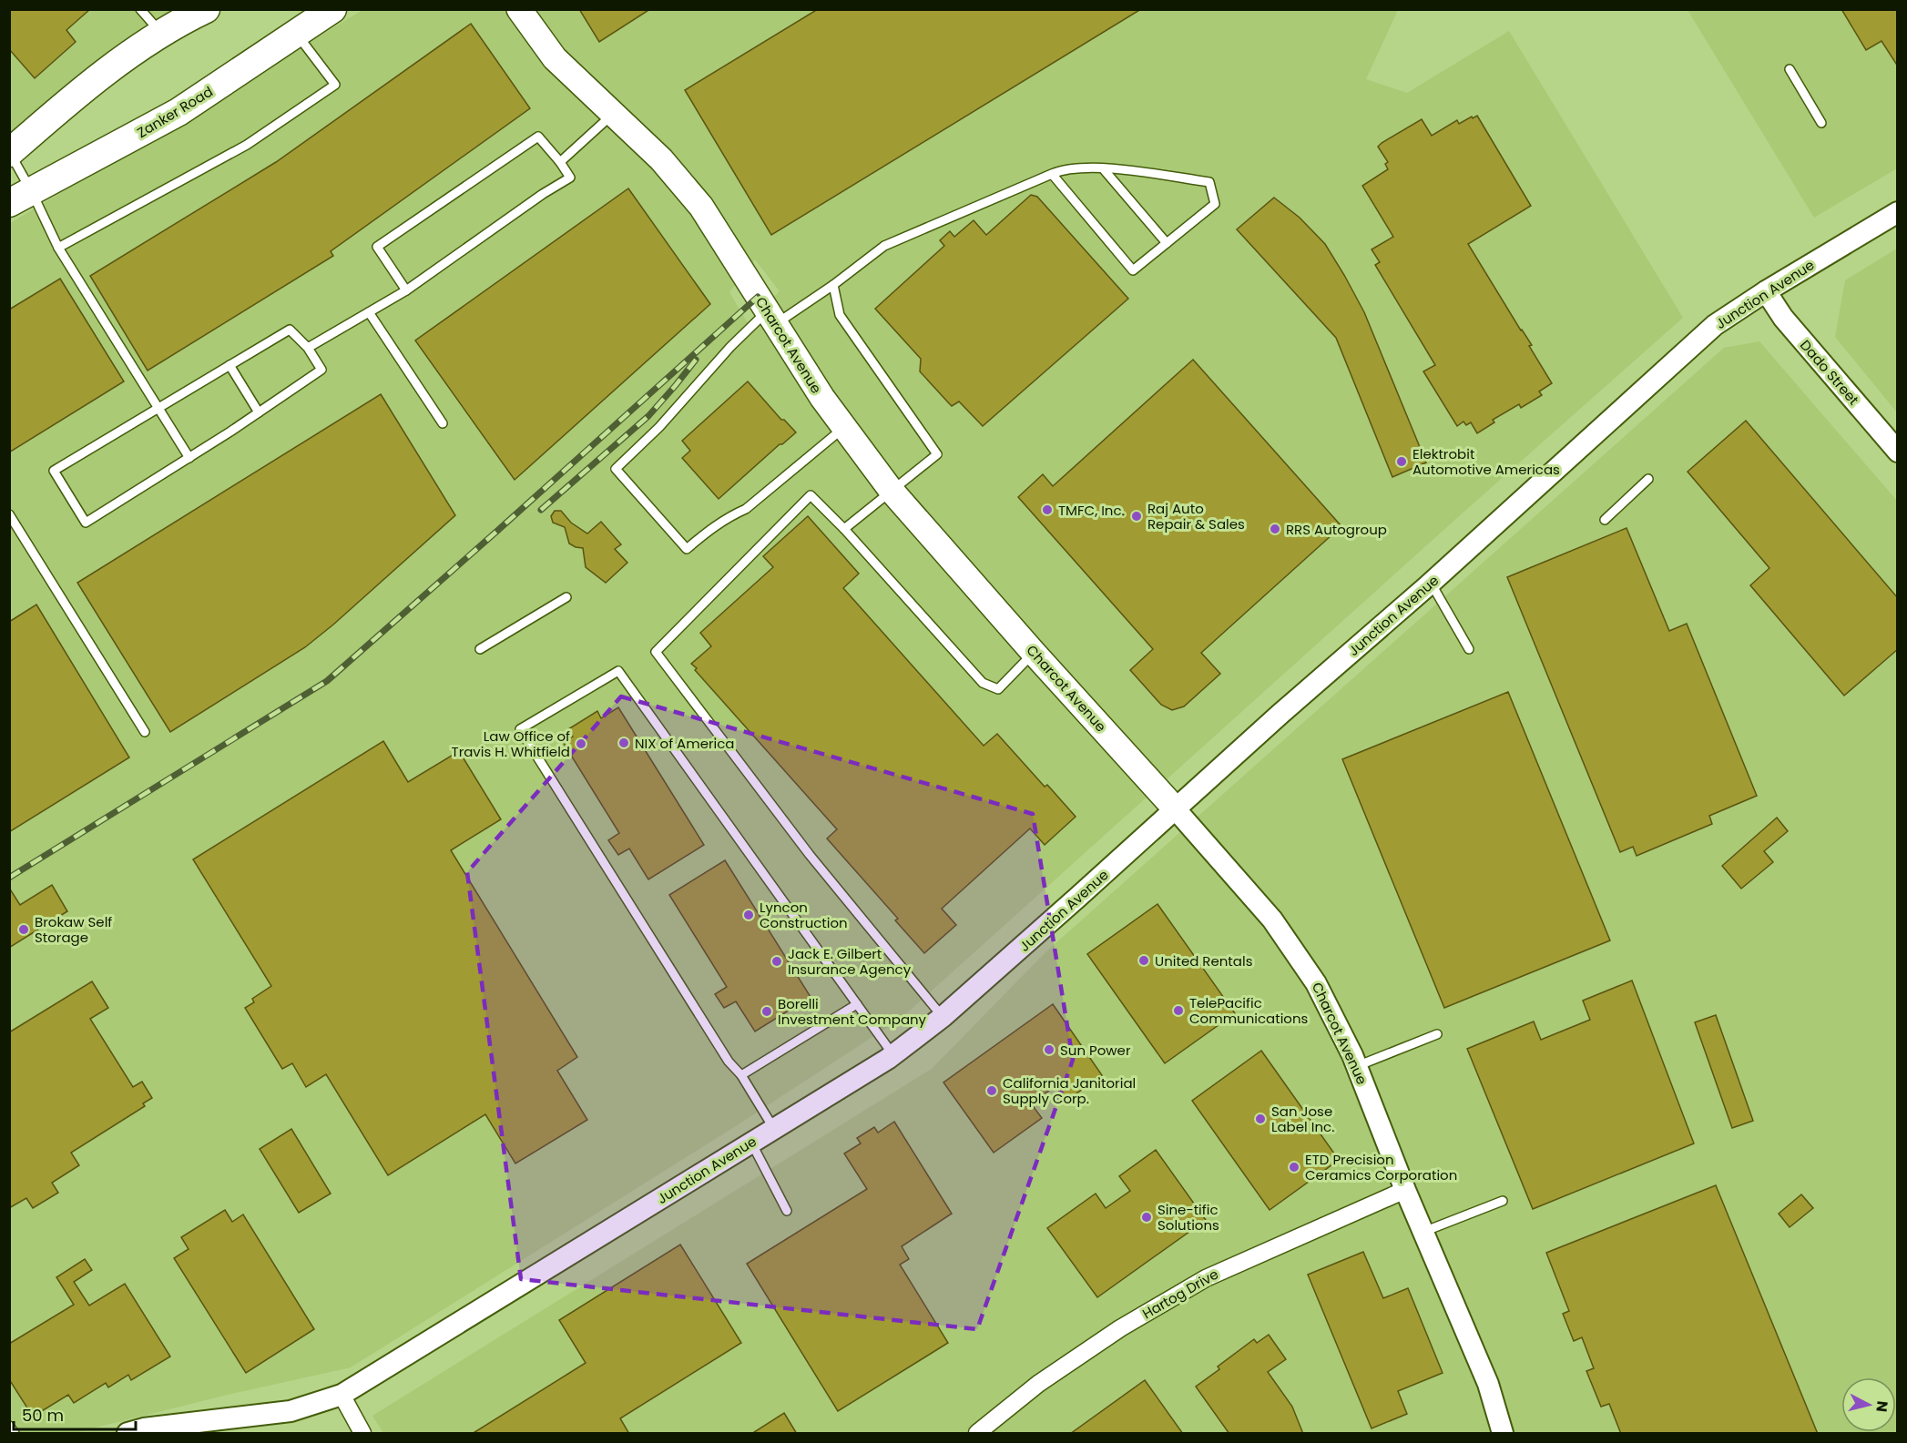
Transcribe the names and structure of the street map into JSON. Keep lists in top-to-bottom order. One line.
{"streets":{"main road":["Zanker Road","Charcot Avenue"],"street":["Junction Avenue","Dado Street","Hartog Drive"]},"crossings":[["Junction Avenue","Charcot Avenue"],["Junction Avenue","Dado Street"],["Charcot Avenue","Hartog Drive"]],"places":["Elektrobit Automotive Americas","TMFC, Inc.","Raj Auto Repair & Sales","RRS Autogroup","NIX of America","Law Office of Travis H. Whitfield","Lyncon Construction","Brokaw Self Storage","United Rentals","Jack E. Gilbert Insurance Agency","TelePacific Communications","Borelli Investment Company","Sun Power","California Janitorial Supply Corp.","San Jose Label Inc.","ETD Precision Ceramics Corporation","Sine-tific Solutions"],"scale_bar":"50 m","north":"right"}
